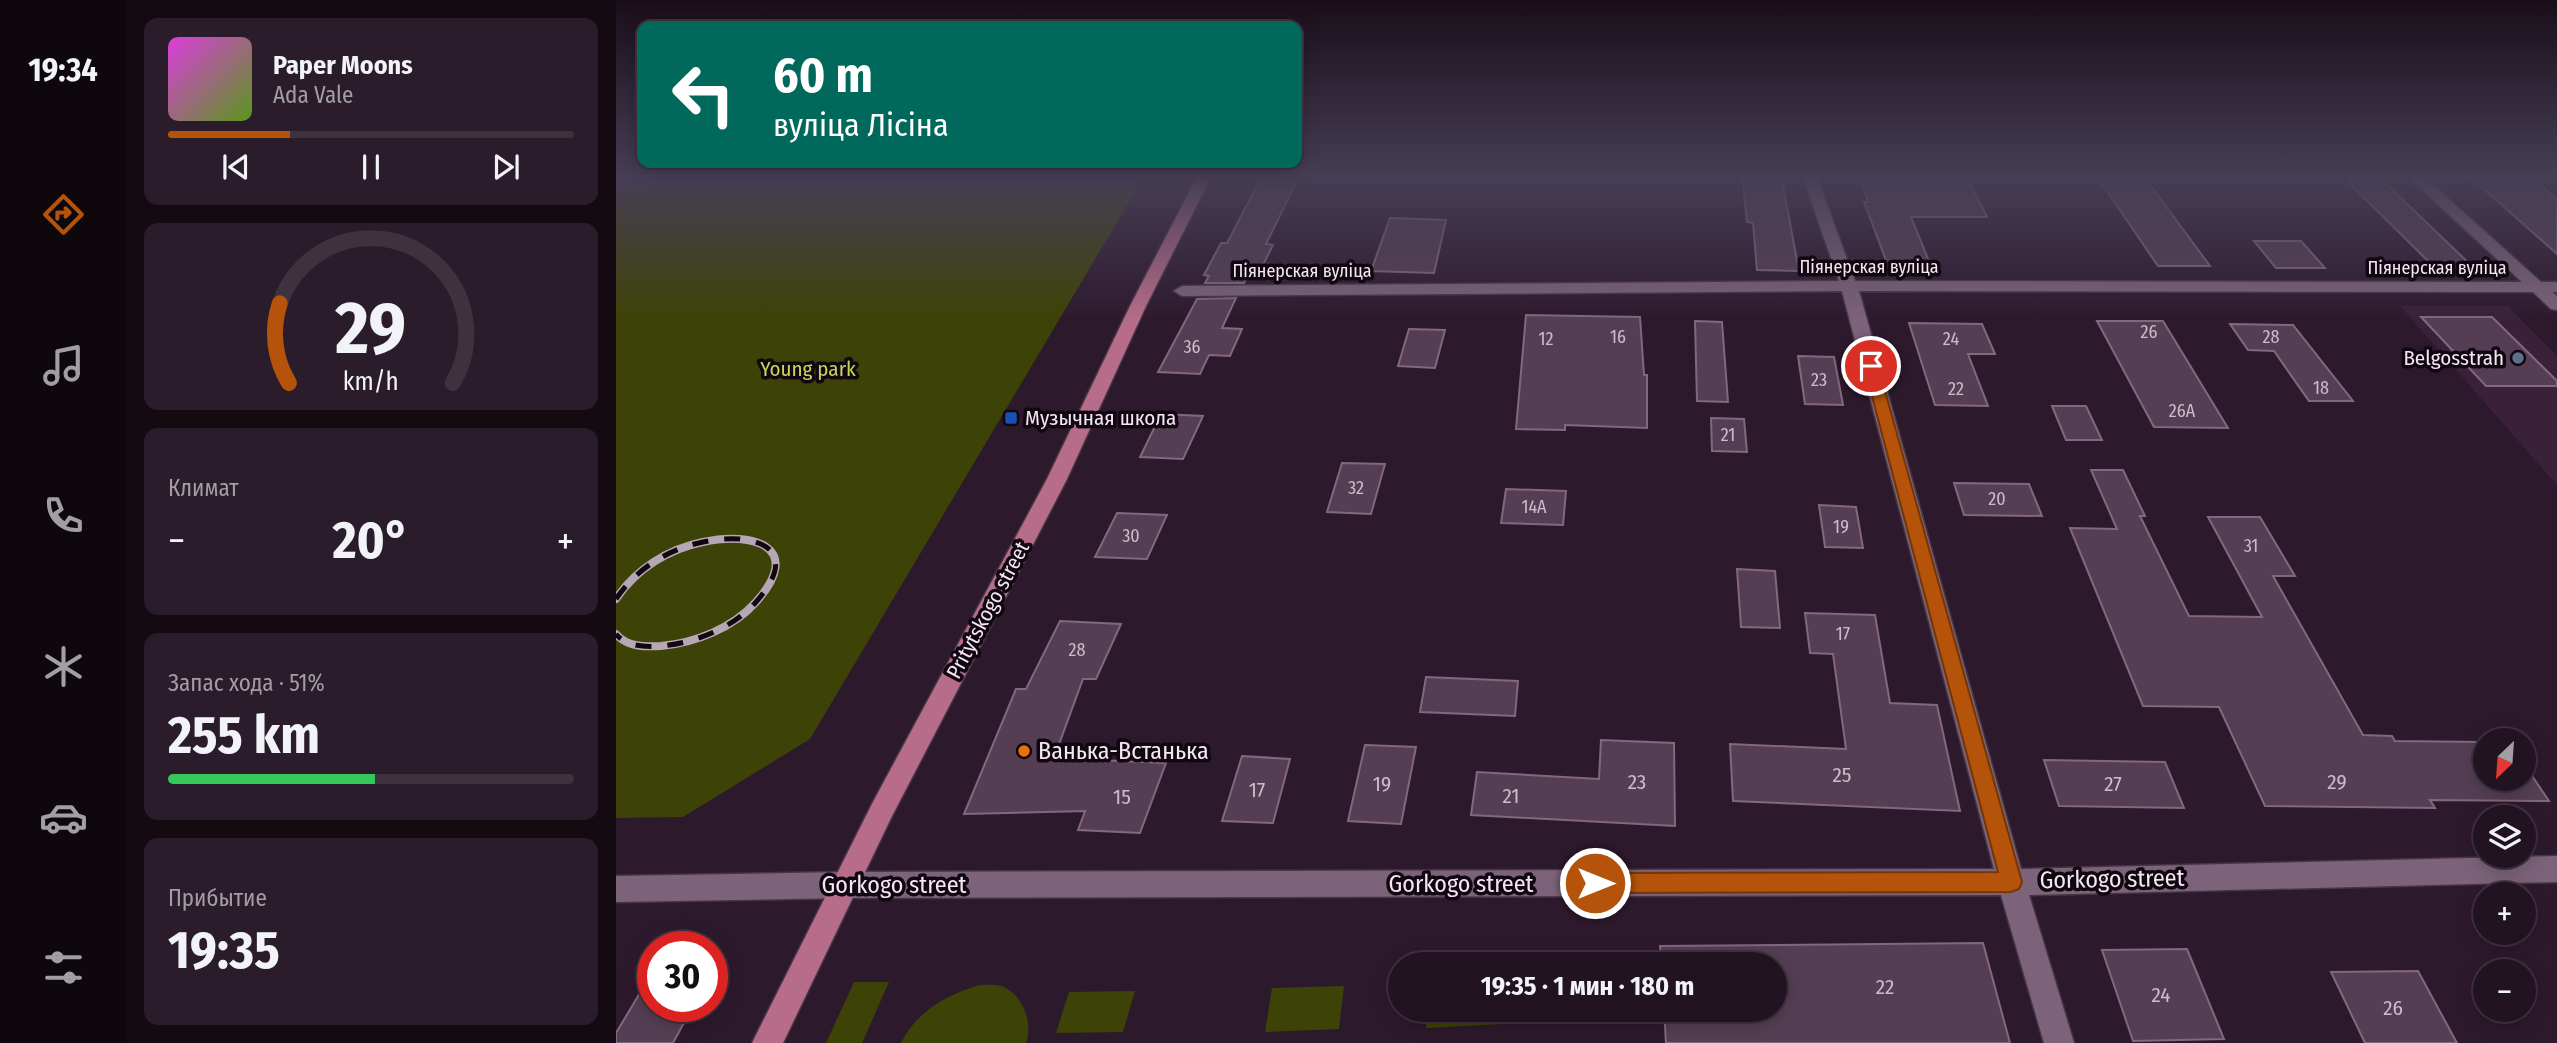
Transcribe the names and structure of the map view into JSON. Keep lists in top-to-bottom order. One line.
{"streets":{"main road":["Pritytskogo street"],"street":["Піянерская вуліца","Gorkogo street"]},"crossings":[["Pritytskogo street","Gorkogo street"]],"parks":["Young park"],"places":{"other":["Belgosstrah","Ванька-Встанька"],"transit":["Музычная школа"]},"house_numbers":["26","16","28","12","24","36","23","18","22","26А","21","32","20","14А","19","30","31","17","28","25","23","29","19","27","17","21","15","22","24","26"],"north":"bottom left","page":{"tabs":"19:34","turn":["60 m","вуліца Лісіна"],"song":["Paper Moons","Ada Vale"],"tile":["Климат",["Запас хода · 51%","255 km"],["Прибытие","19:35"]],"heat":["−","20°","+"],"map_buttons":["+","−"],"limit":"30","trip":"19:35 · 1 мин · 180 m","gauge":["29","km/h"]}}
